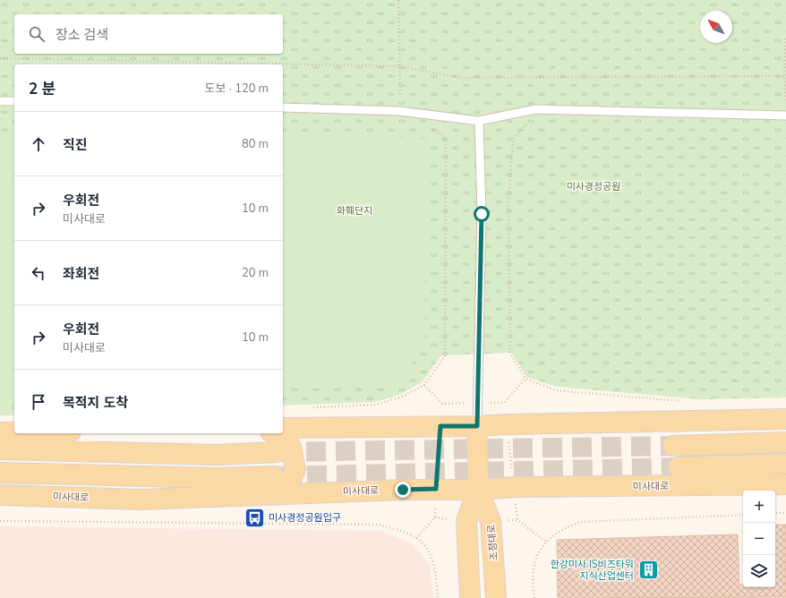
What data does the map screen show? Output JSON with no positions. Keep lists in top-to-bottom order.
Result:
{
  "streets": {
    "main road": ["미사대로", "조정대로"]
  },
  "crossings": [
    ["미사대로", "조정대로"]
  ],
  "parks": ["미사경정공원", "화훼단지"],
  "places": {
    "bus stop": ["미사경정공원입구"],
    "building": ["한강미사 IS비즈타워 지식산업센터"]
  },
  "north": "top left",
  "page": {
    "search": "장소 검색",
    "heading": ["2 분", "도보 · 120 m"],
    "list": [
      ["직진", "80 m"],
      ["우회전", "미사대로", "10 m"],
      ["좌회전", "20 m"],
      ["우회전", "미사대로", "10 m"],
      "목적지 도착"
    ],
    "map_buttons": ["+", "−"]
  }
}
